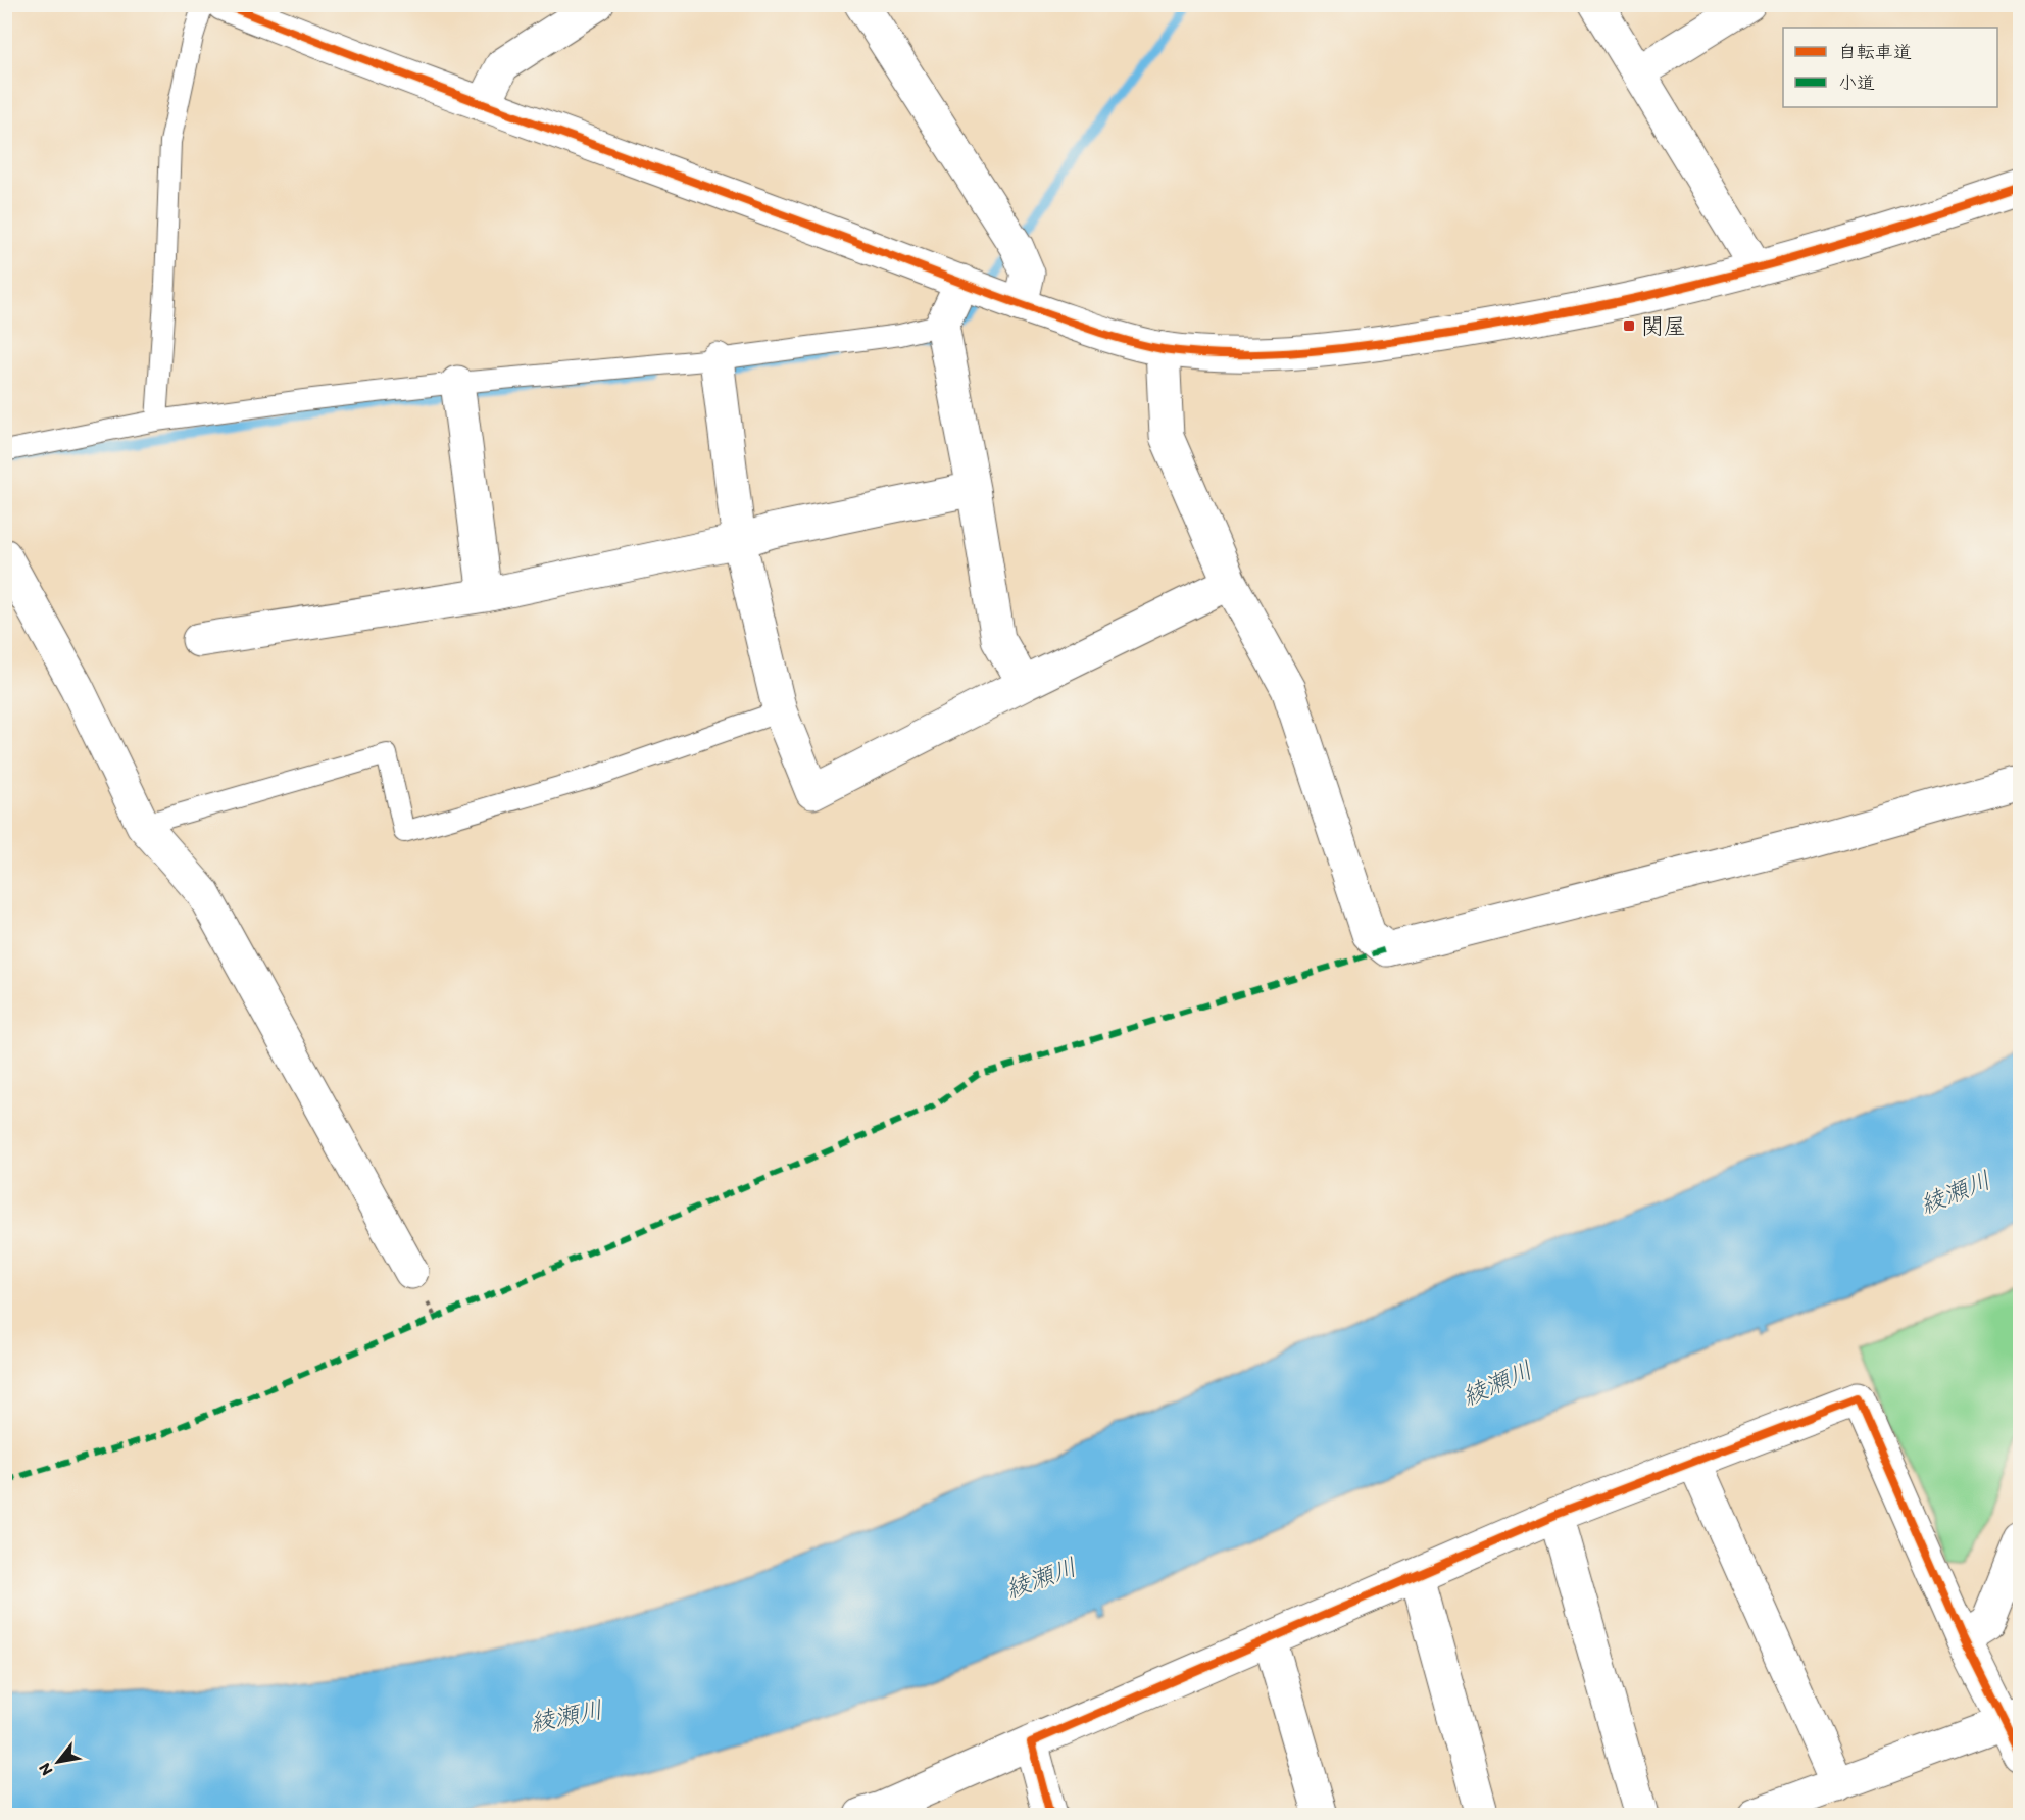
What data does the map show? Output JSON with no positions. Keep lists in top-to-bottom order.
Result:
{
  "water": ["綾瀬川"],
  "places": {
    "transit": ["関屋"]
  },
  "legend": ["自転車道", "小道"],
  "north": "bottom left"
}
